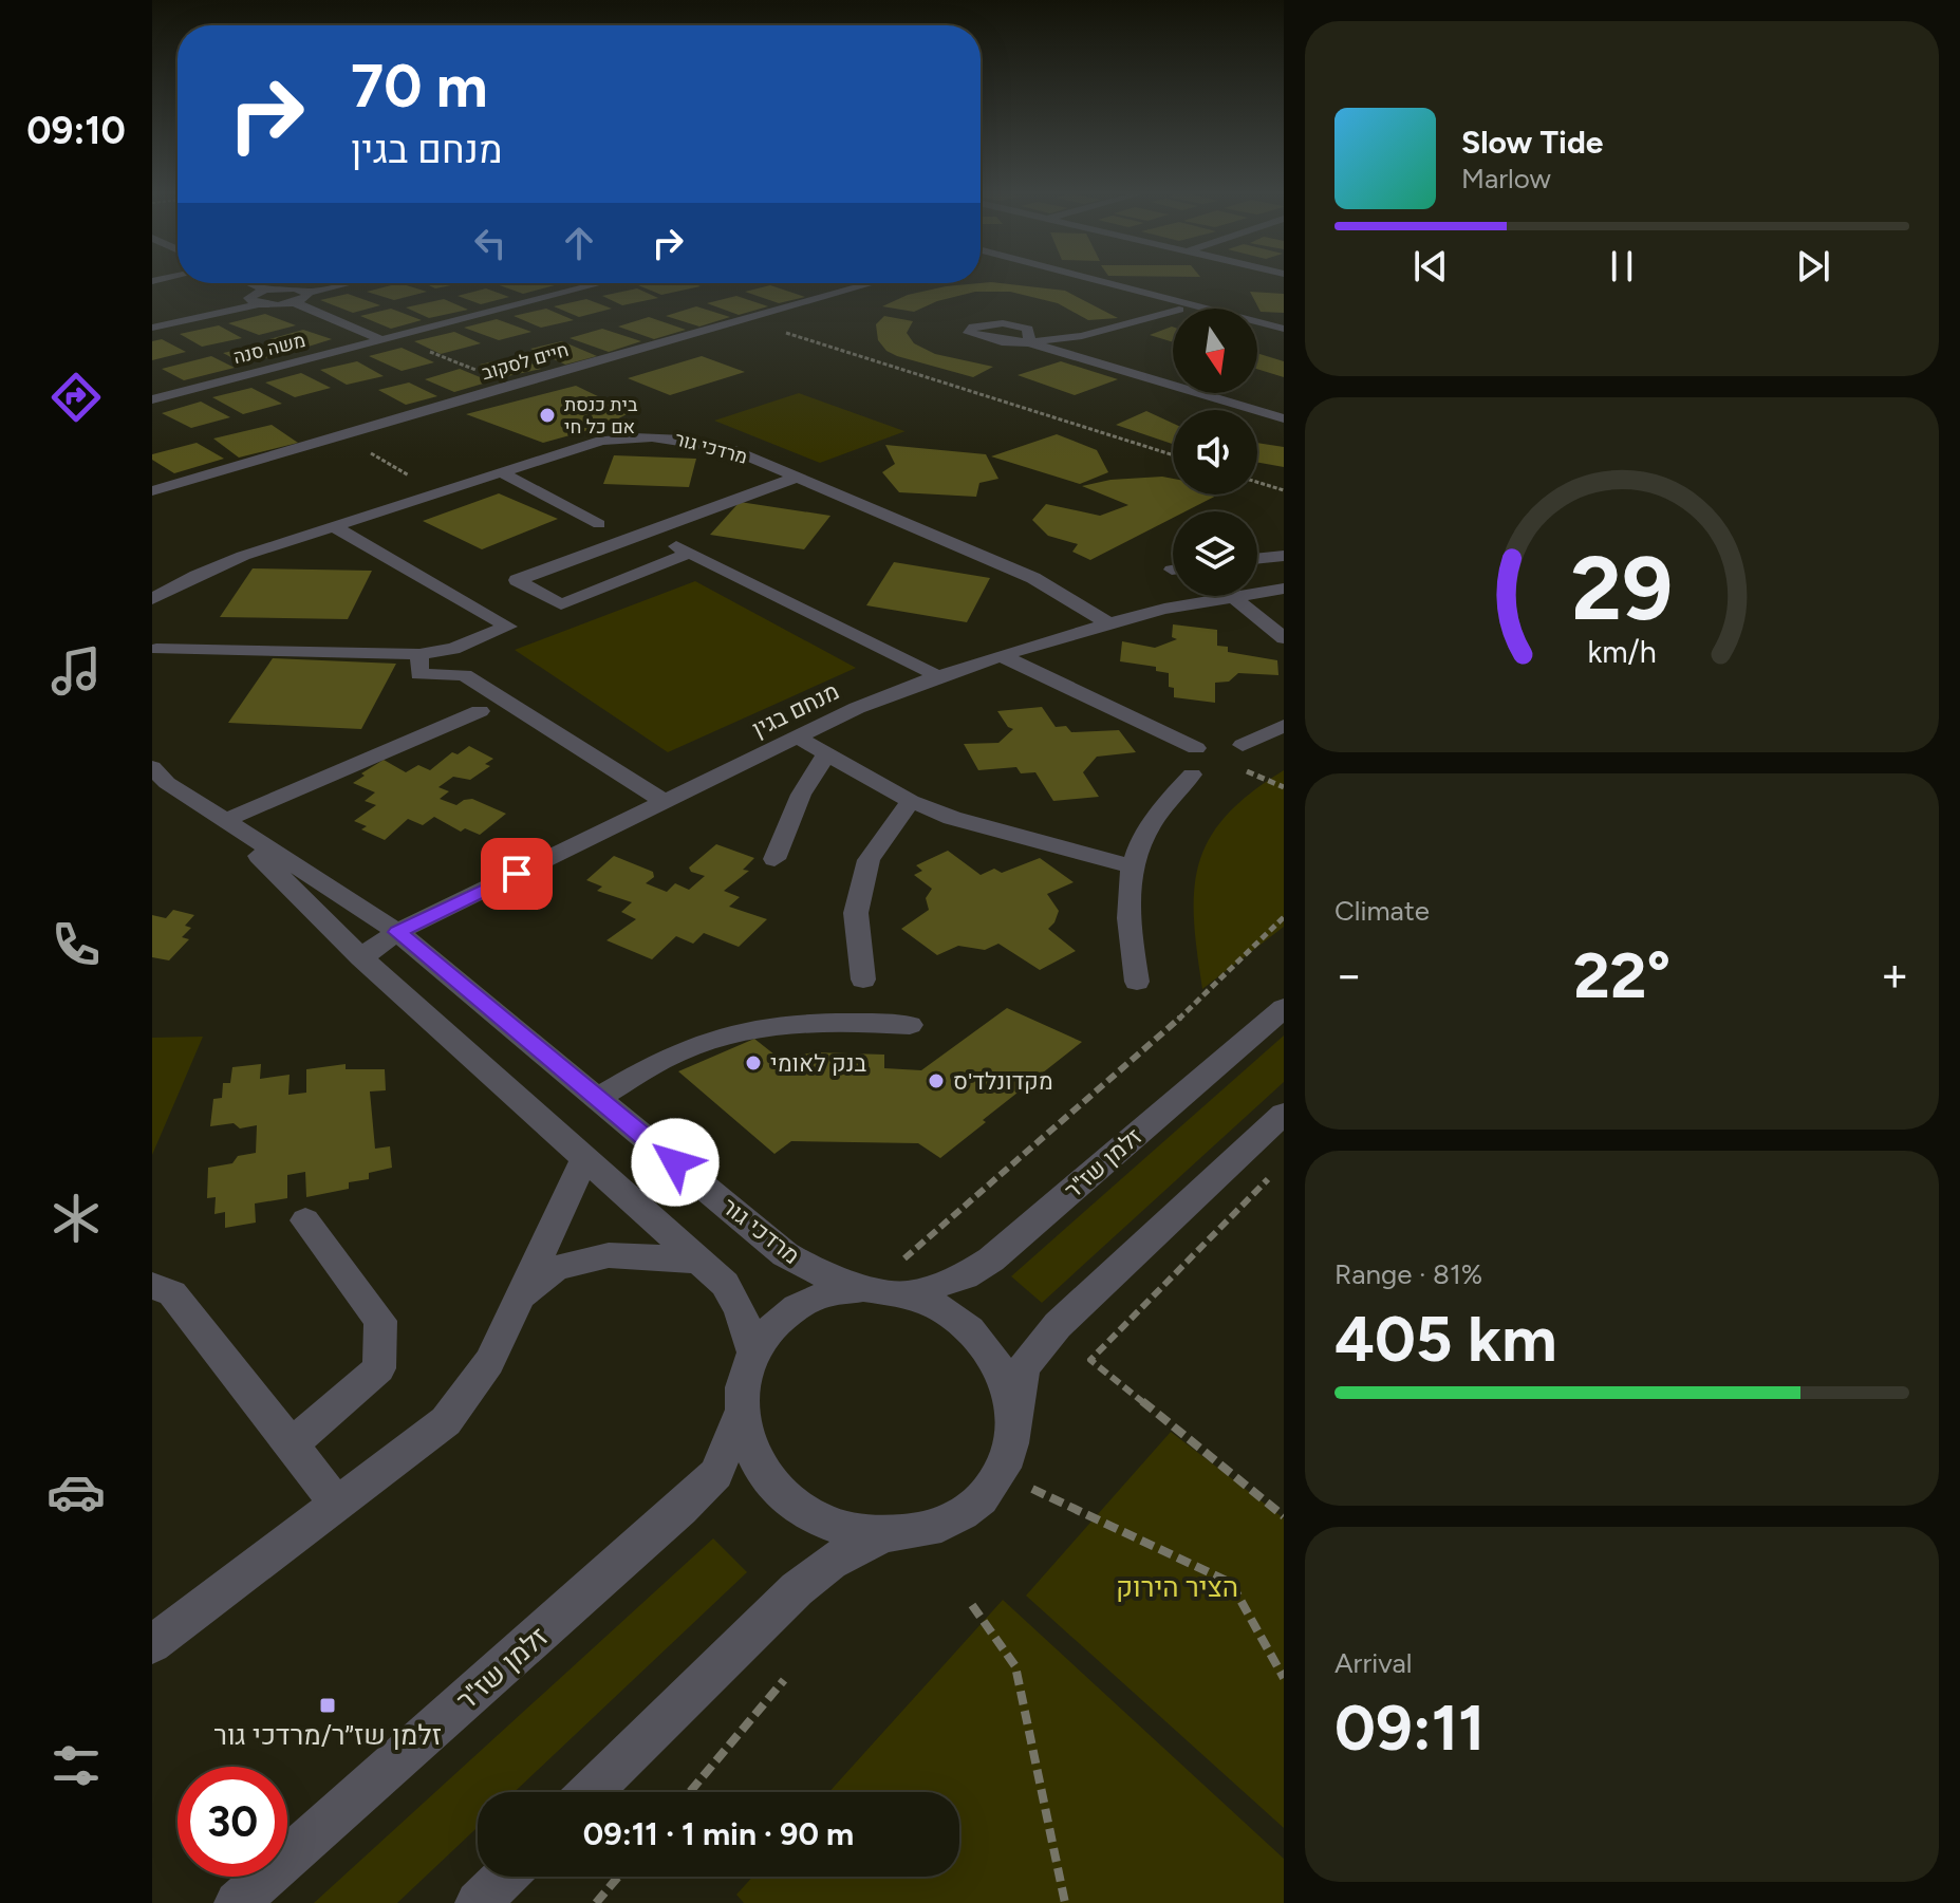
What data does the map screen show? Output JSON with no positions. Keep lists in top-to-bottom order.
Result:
{
  "streets": {
    "street": [
      "משה סנה",
      "חיים לסקוב",
      "מרדכי גור",
      "מנחם בגין",
      "זלמן שז\"ר"
    ]
  },
  "crossings": [
    ["מרדכי גור", "מנחם בגין"],
    ["מרדכי גור", "זלמן שז\"ר"]
  ],
  "parks": ["הציר הירוק"],
  "places": {
    "other": ["בית כנסת אם כל חי", "בנק לאומי", "מקדונלד'ס"],
    "transit": ["זלמן שז״ר/מרדכי גור"]
  },
  "north": "bottom",
  "page": {
    "tabs": "09:10",
    "turn": ["70 m", "מנחם בגין"],
    "song": ["Slow Tide", "Marlow"],
    "tile": [
      "Climate",
      ["Range · 81%", "405 km"],
      ["Arrival", "09:11"]
    ],
    "heat": ["−", "22°", "+"],
    "limit": "30",
    "trip": "09:11 · 1 min · 90 m",
    "gauge": ["29", "km/h"]
  }
}
